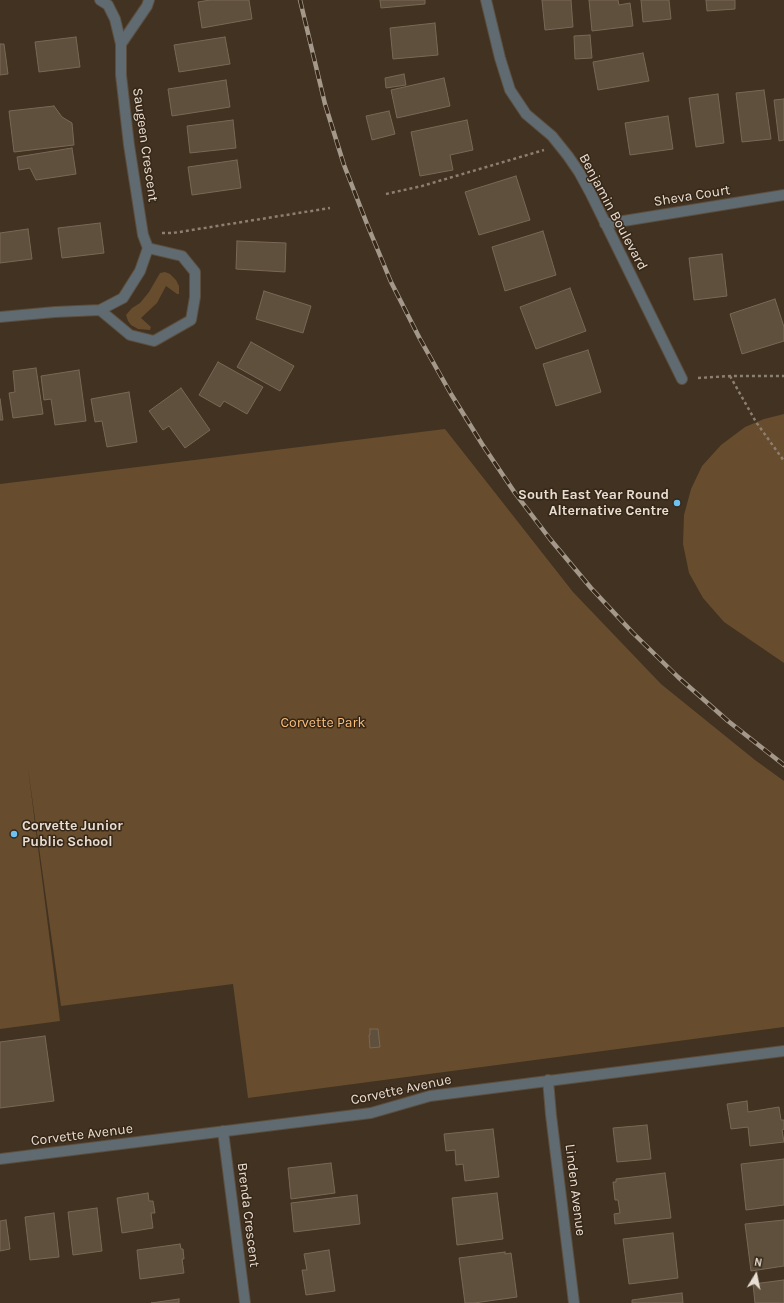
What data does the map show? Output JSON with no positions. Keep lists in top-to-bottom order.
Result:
{
  "streets": {
    "street": [
      "Saugeen Crescent",
      "Sheva Court",
      "Benjamin Boulevard",
      "Corvette Avenue",
      "Linden Avenue",
      "Brenda Crescent"
    ]
  },
  "crossings": [
    ["Sheva Court", "Benjamin Boulevard"],
    ["Corvette Avenue", "Linden Avenue"],
    ["Corvette Avenue", "Brenda Crescent"]
  ],
  "parks": ["Corvette Park"],
  "places": ["South East Year Round Alternative Centre", "Corvette Junior Public School"],
  "north": "top"
}
